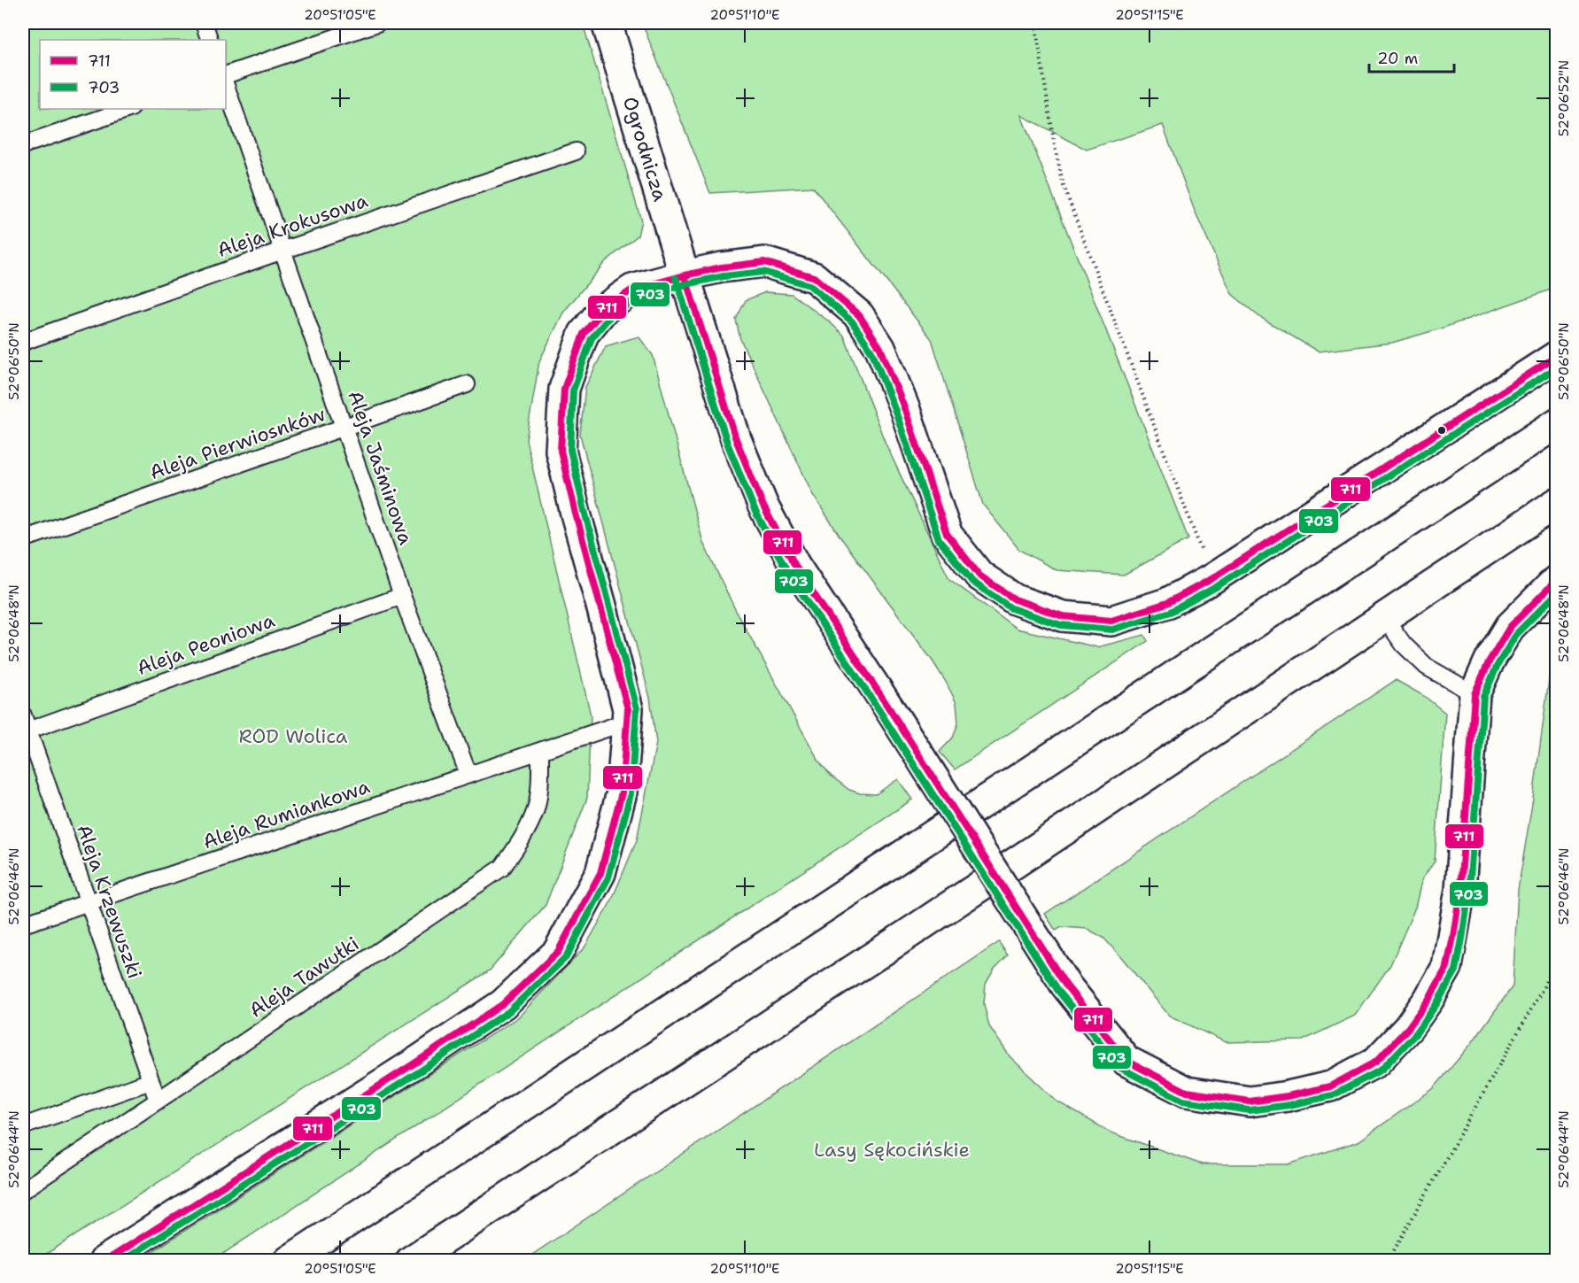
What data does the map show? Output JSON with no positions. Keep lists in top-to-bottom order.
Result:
{
  "streets": {
    "main road": ["Ogrodnicza"],
    "lane": [
      "Aleja Krokusowa",
      "Aleja Pierwiosnków",
      "Aleja Jaśminowa",
      "Aleja Peoniowa",
      "Aleja Rumiankowa",
      "Aleja Krzewuszki",
      "Aleja Tawułki"
    ]
  },
  "crossings": [
    ["Aleja Krokusowa", "Aleja Jaśminowa"],
    ["Aleja Pierwiosnków", "Aleja Jaśminowa"],
    ["Aleja Jaśminowa", "Aleja Peoniowa"],
    ["Aleja Jaśminowa", "Aleja Rumiankowa"],
    ["Aleja Peoniowa", "Aleja Krzewuszki"],
    ["Aleja Rumiankowa", "Aleja Krzewuszki"],
    ["Aleja Rumiankowa", "Aleja Tawułki"],
    ["Aleja Krzewuszki", "Aleja Tawułki"]
  ],
  "parks": ["ROD Wolica", "Lasy Sękocińskie"],
  "lines": ["transit line 711", "transit line 703"],
  "legend": ["711", "703"],
  "scale_bar": "20 m",
  "coordinates": [
    "20°51'05\"E",
    "20°51'10\"E",
    "20°51'15\"E",
    "52°06'52\"N",
    "52°06'50\"N",
    "52°06'48\"N",
    "52°06'46\"N",
    "52°06'44\"N"
  ]
}
